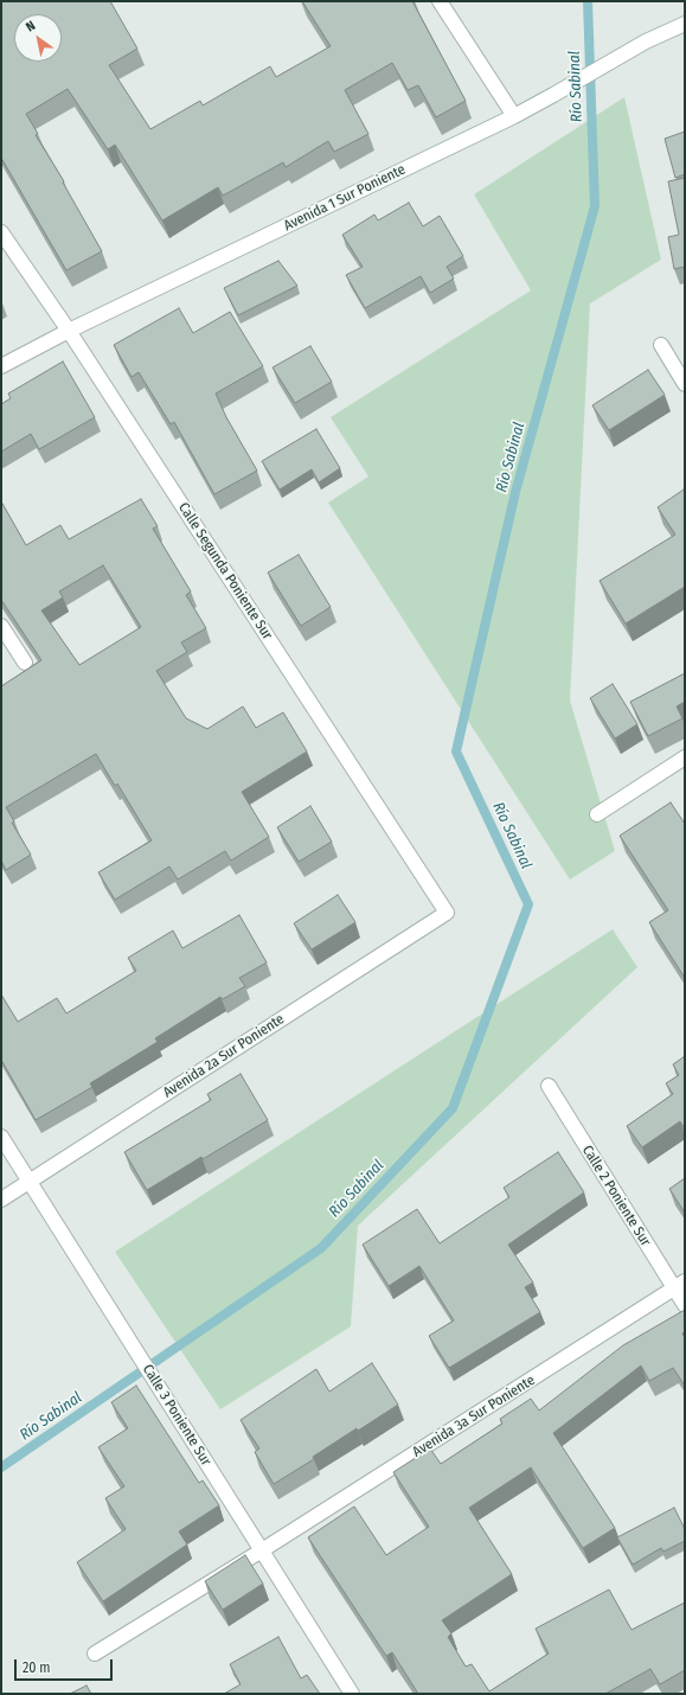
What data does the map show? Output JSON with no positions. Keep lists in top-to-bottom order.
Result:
{
  "streets": {
    "street": [
      "Avenida 1 Sur Poniente",
      "Calle Segunda Poniente Sur",
      "Avenida 2a Sur Poniente",
      "Calle 2 Poniente Sur",
      "Calle 3 Poniente Sur",
      "Avenida 3a Sur Poniente"
    ]
  },
  "crossings": [
    ["Avenida 1 Sur Poniente", "Calle Segunda Poniente Sur"],
    ["Calle Segunda Poniente Sur", "Avenida 2a Sur Poniente"],
    ["Avenida 2a Sur Poniente", "Calle 3 Poniente Sur"],
    ["Calle 2 Poniente Sur", "Avenida 3a Sur Poniente"],
    ["Calle 3 Poniente Sur", "Avenida 3a Sur Poniente"]
  ],
  "water": ["Río Sabinal"],
  "scale_bar": "20 m",
  "north": "top left"
}
